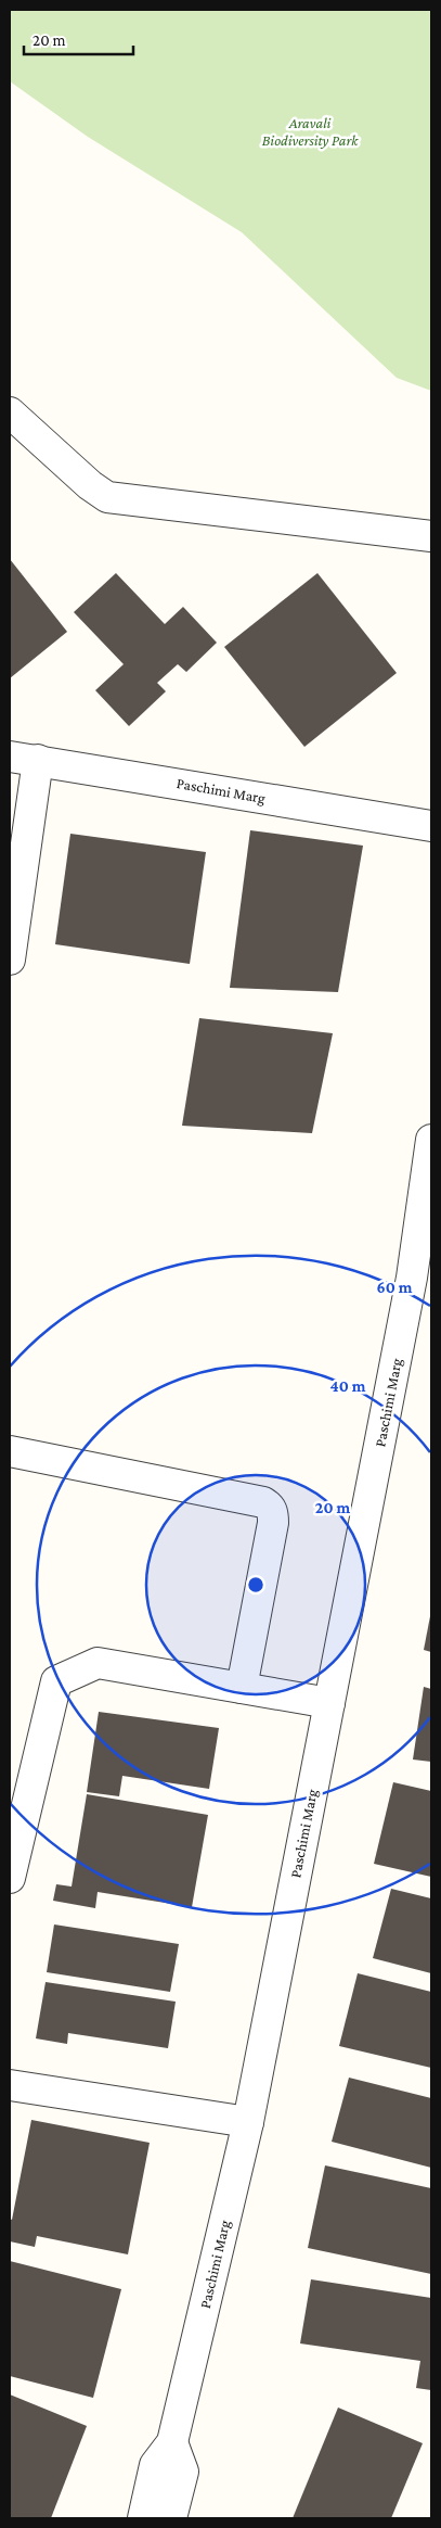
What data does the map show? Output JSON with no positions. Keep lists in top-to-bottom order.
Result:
{
  "streets": {
    "street": ["Paschimi Marg"]
  },
  "parks": ["Aravali Biodiversity Park"],
  "scale_bar": "20 m",
  "rings": ["60 m", "40 m", "20 m"]
}
